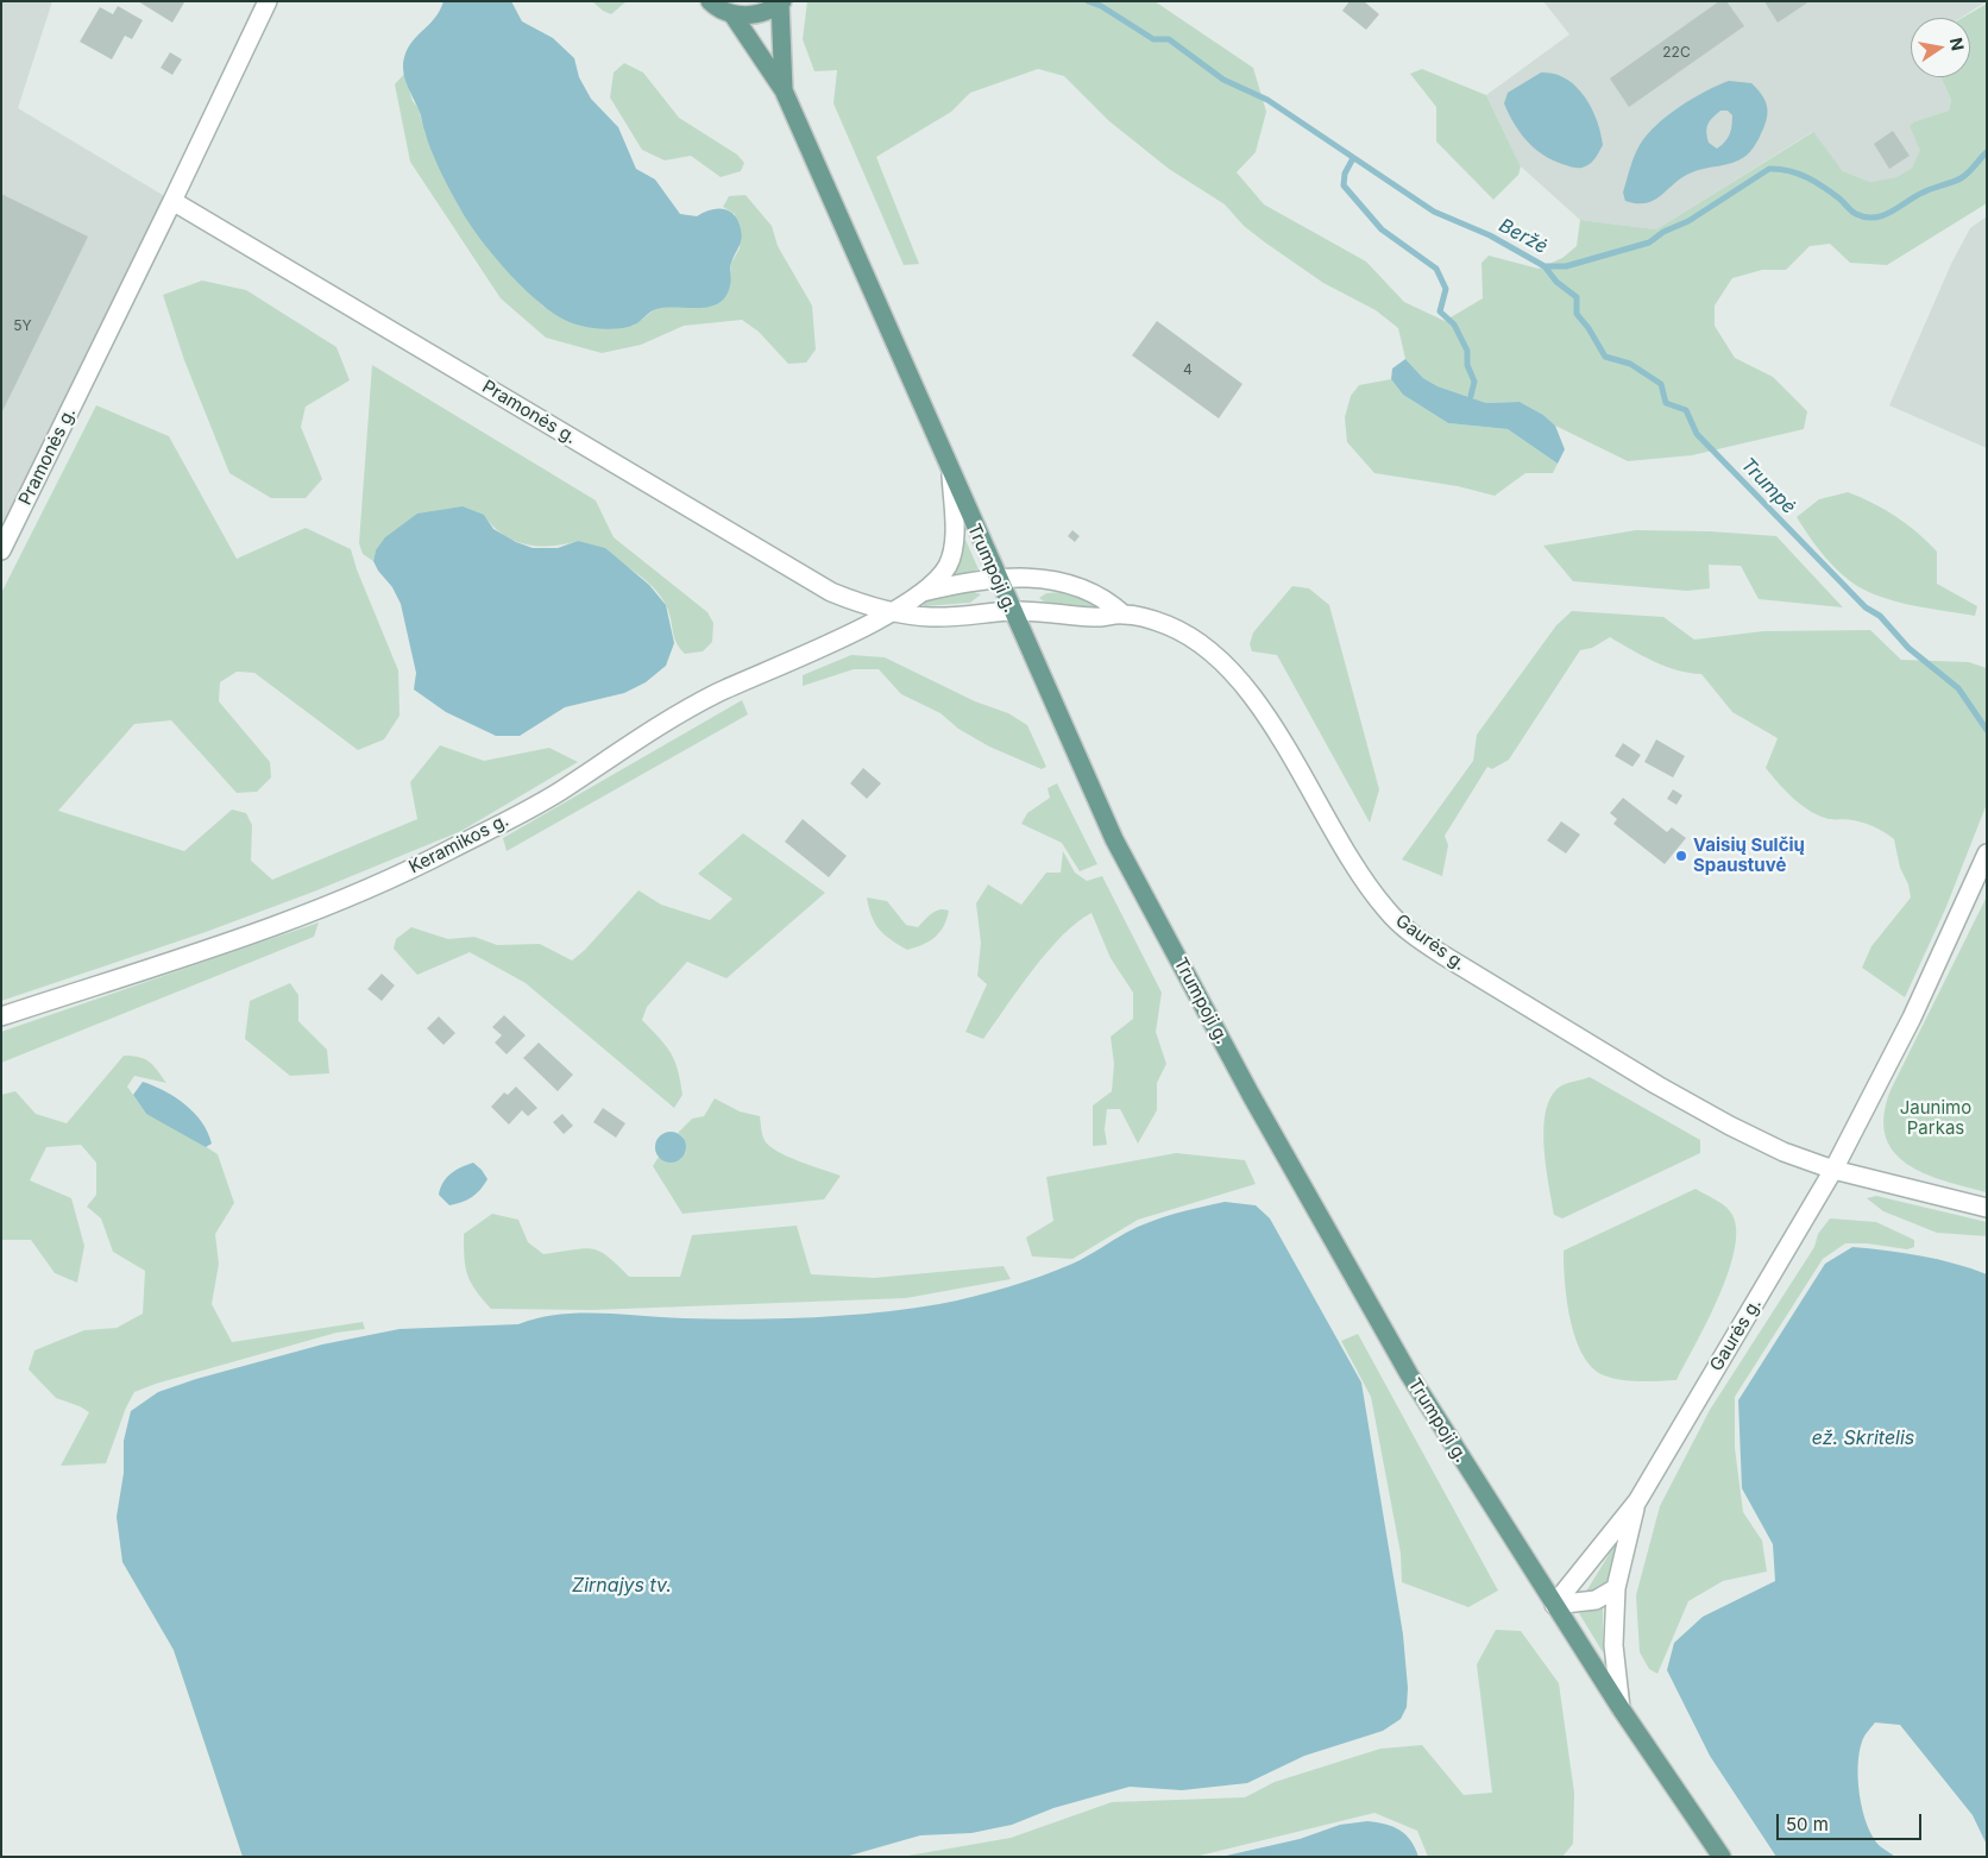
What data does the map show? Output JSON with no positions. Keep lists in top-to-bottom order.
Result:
{
  "streets": {
    "main road": ["Trumpoji g."],
    "street": ["Pramonės g.", "Keramikos g.", "Gaurės g."]
  },
  "crossings": [
    ["Pramonės g.", "Trumpoji g."],
    ["Pramonės g.", "Keramikos g."],
    ["Pramonės g.", "Gaurės g."],
    ["Trumpoji g.", "Gaurės g."]
  ],
  "water": [
    "Beržė",
    "Trumpė",
    "ež. Skritelis",
    "Zirnajys tv."
  ],
  "parks": ["Jaunimo Parkas"],
  "places": ["Vaisių Sulčių Spaustuvė"],
  "house_numbers": ["22C", "5Y", "4"],
  "scale_bar": "50 m",
  "north": "right"
}
